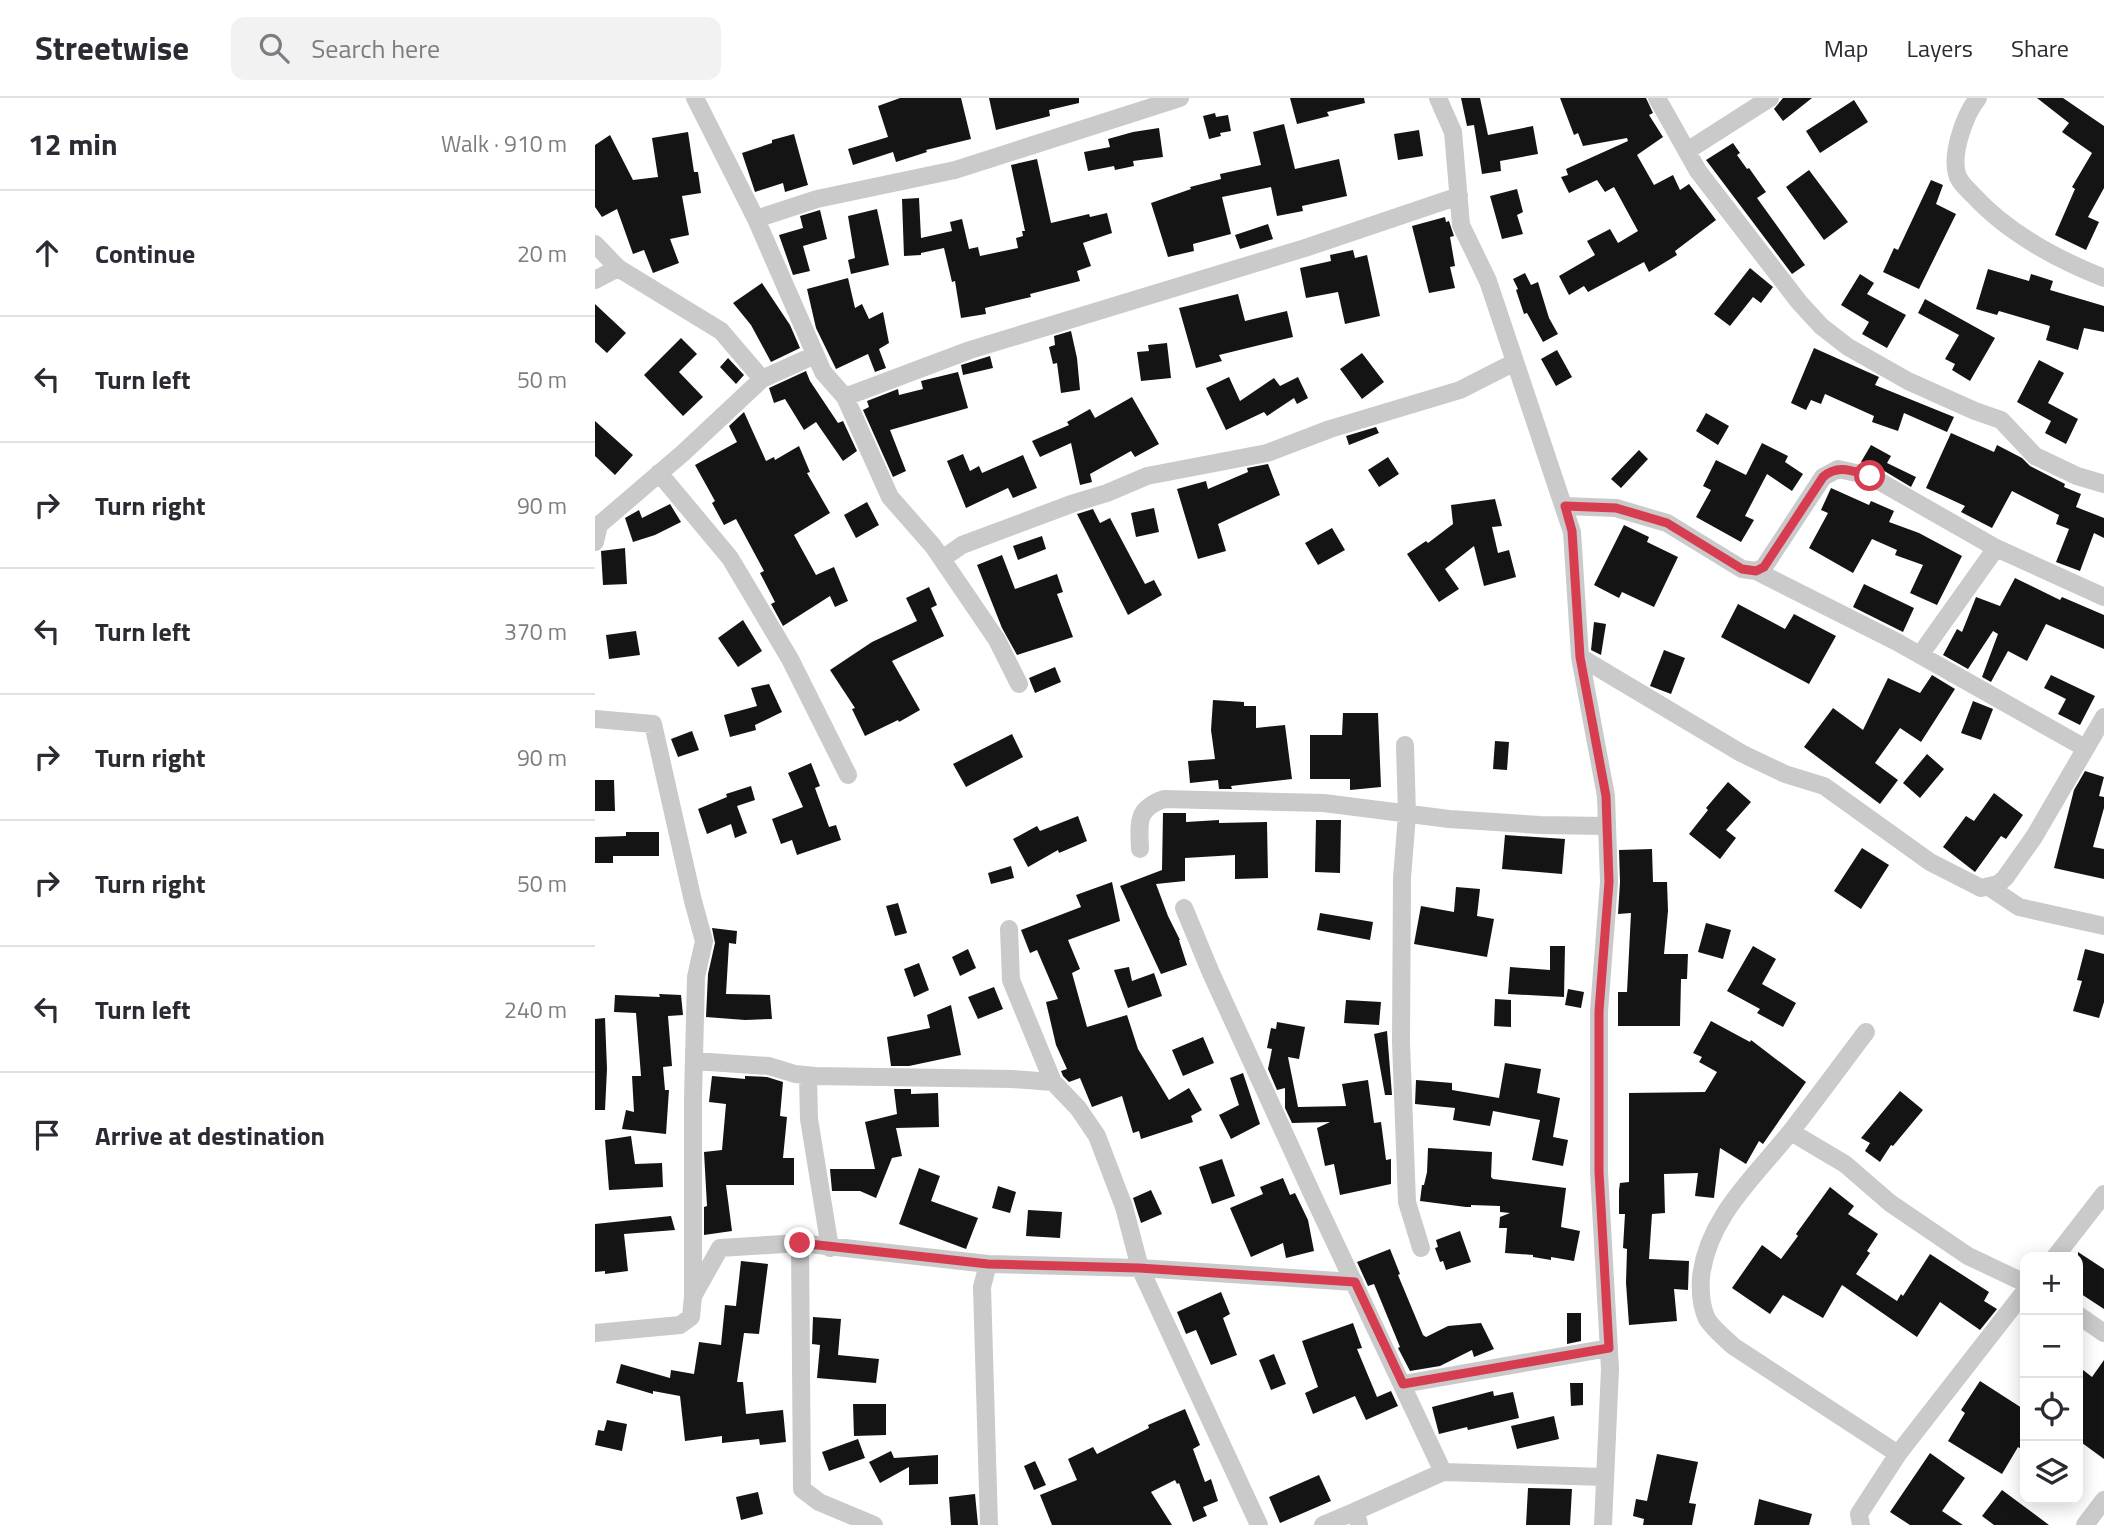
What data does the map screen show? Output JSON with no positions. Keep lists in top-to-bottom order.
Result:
{
  "page": {
    "header": "Streetwise",
    "search": "Search here",
    "nav": ["Map", "Layers", "Share"],
    "heading": ["12 min", "Walk · 910 m"],
    "list": [
      ["Continue", "20 m"],
      ["Turn left", "50 m"],
      ["Turn right", "90 m"],
      ["Turn left", "370 m"],
      ["Turn right", "90 m"],
      ["Turn right", "50 m"],
      ["Turn left", "240 m"],
      "Arrive at destination"
    ],
    "map_buttons": ["+", "−"]
  }
}
